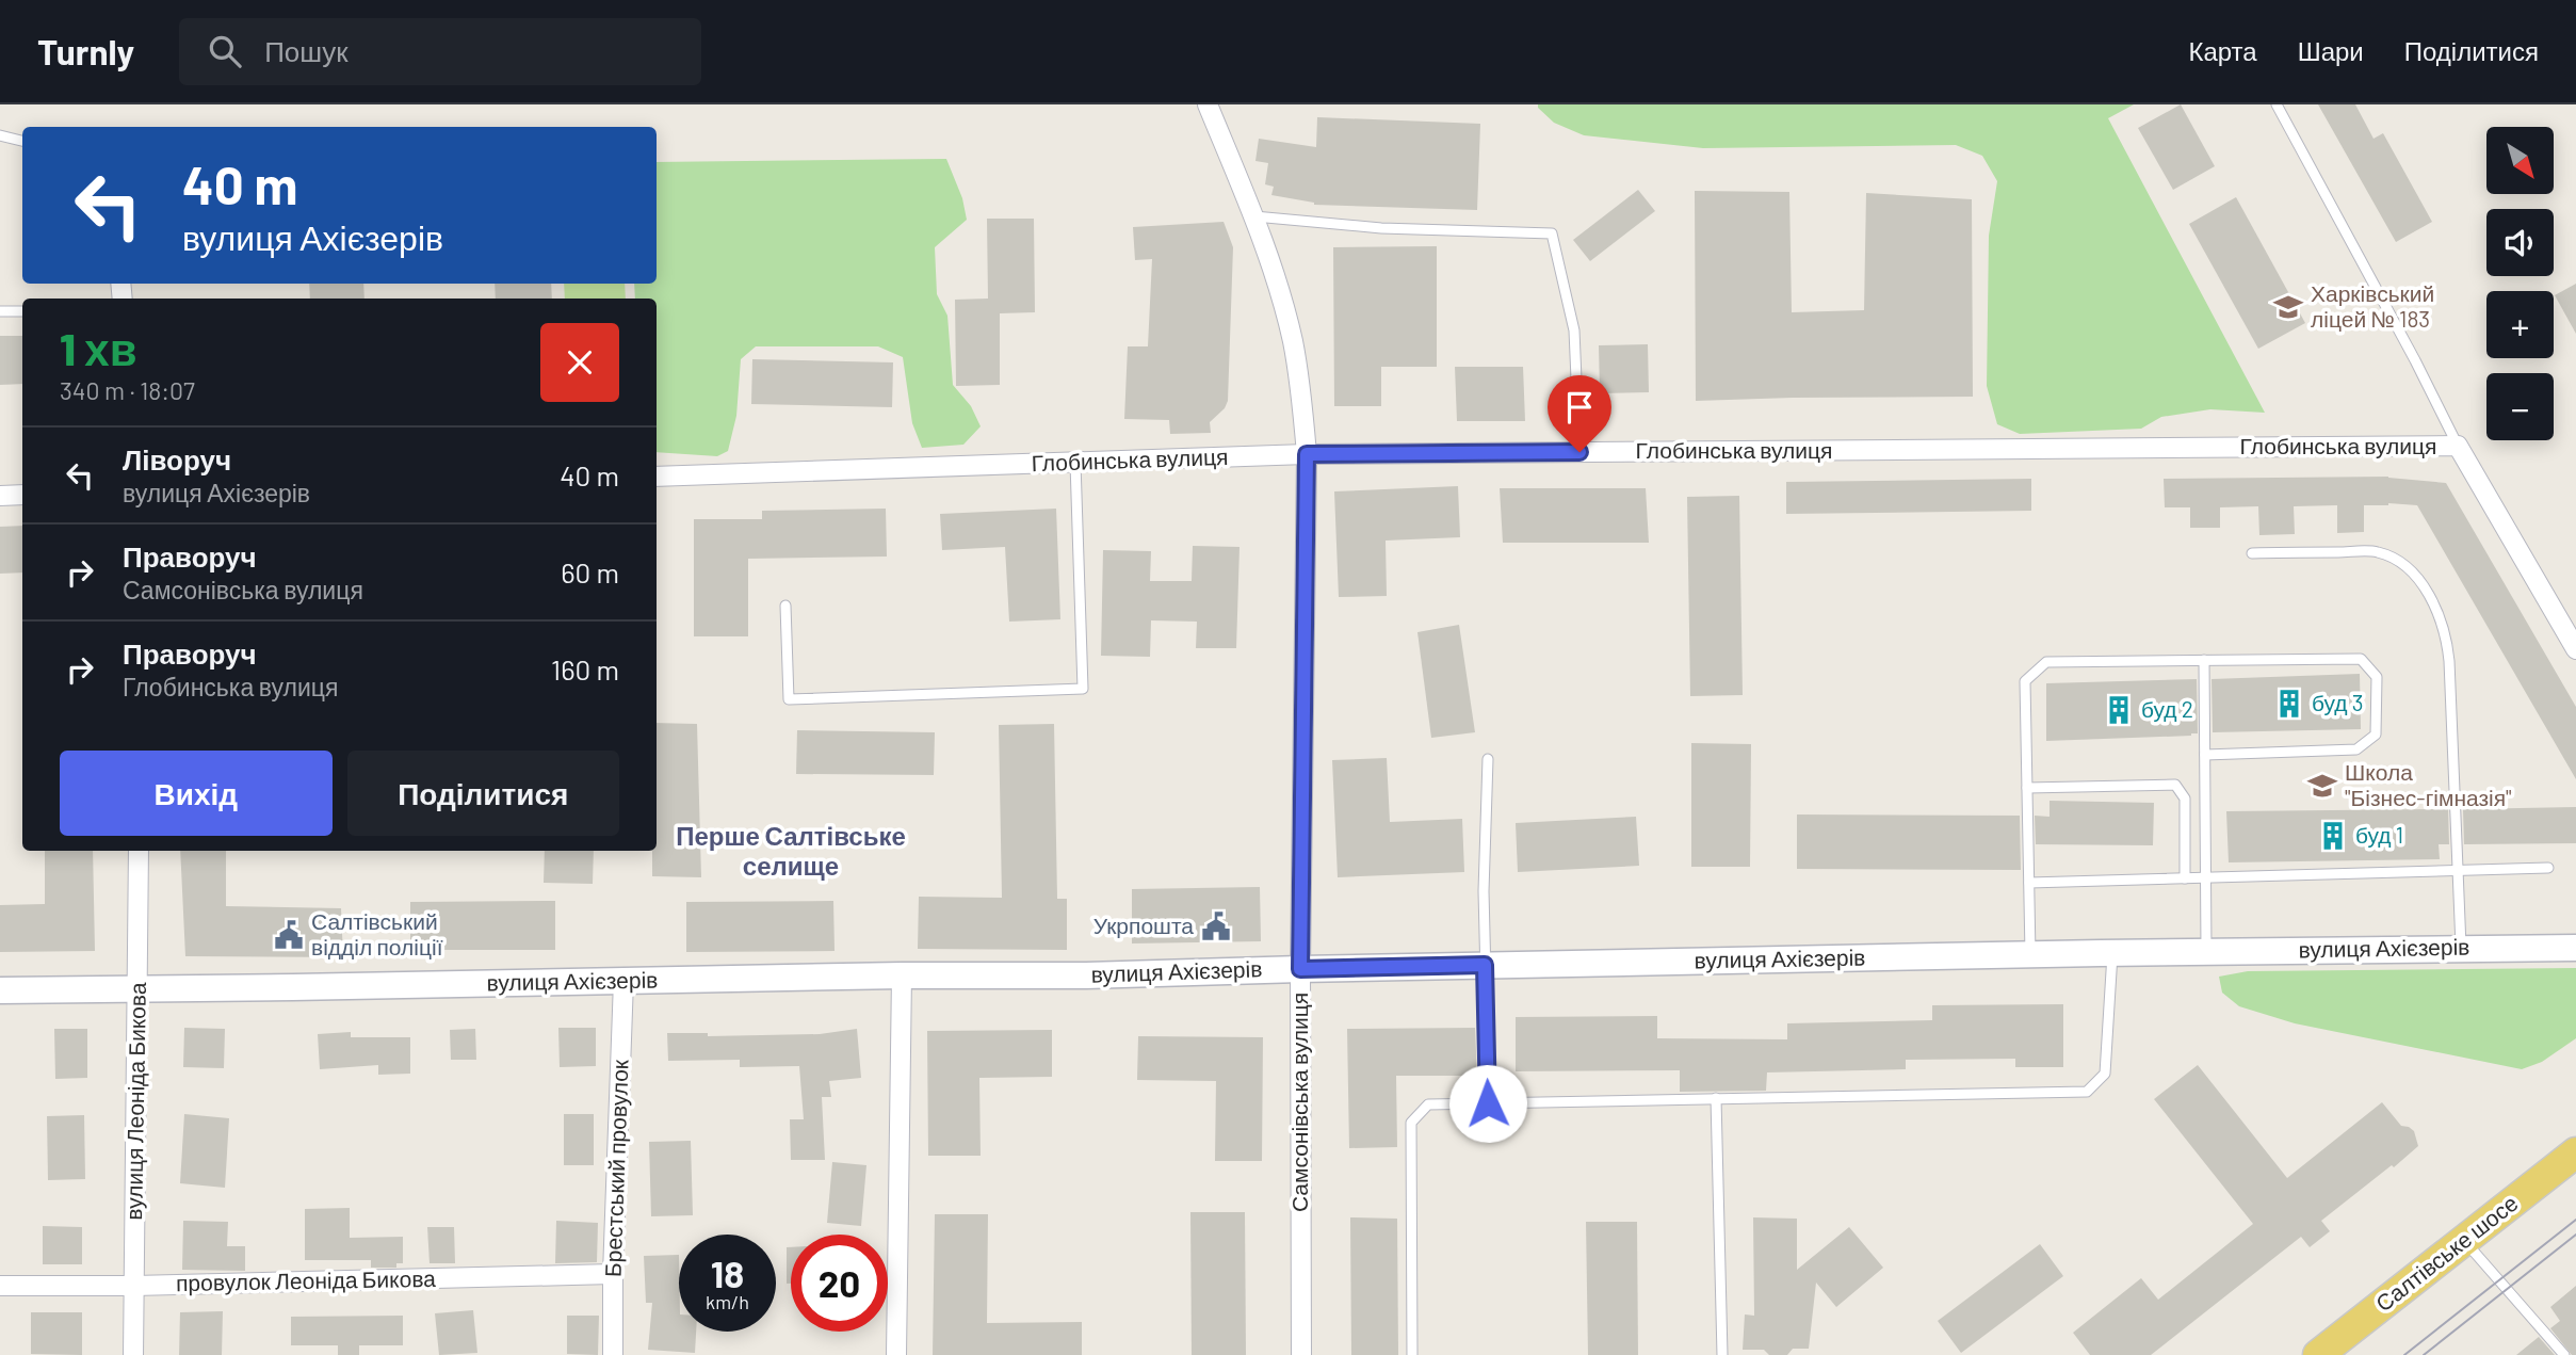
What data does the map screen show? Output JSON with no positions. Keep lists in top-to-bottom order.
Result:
{
  "streets": {
    "main road": ["вулиця Ахієзерів", "Салтівське шосе"],
    "street": [
      "Глобинська вулиця",
      "вулиця Леоніда Бикова",
      "Самсонівська вулиця",
      "Брестський провулок",
      "провулок Леоніда Бикова"
    ]
  },
  "crossings": [
    ["Глобинська вулиця", "Самсонівська вулиця"],
    ["вулиця Ахієзерів", "вулиця Леоніда Бикова"],
    ["вулиця Ахієзерів", "Самсонівська вулиця"],
    ["вулиця Ахієзерів", "Брестський провулок"],
    ["вулиця Леоніда Бикова", "провулок Леоніда Бикова"],
    ["Брестський провулок", "провулок Леоніда Бикова"]
  ],
  "districts": ["Перше Салтівське селище"],
  "places": {
    "school or university": ["Харківський ліцей № 183", "Школа \"Бізнес-гімназія\""],
    "building": ["буд 3", "буд 2", "буд 1"],
    "public building": ["Укрпошта", "Салтівський відділ поліції"]
  },
  "north": "bottom right",
  "page": {
    "header": "Turnly",
    "search": "Пошук",
    "nav": ["Карта", "Шари", "Поділитися"],
    "map_buttons": ["+", "−"],
    "turn": ["40 m", "вулиця Ахієзерів"],
    "heading": ["1 хв", "340 m · 18:07"],
    "list": [
      {
        "name": "Ліворуч",
        "note": "вулиця Ахієзерів",
        "value": "40 m"
      },
      {
        "name": "Праворуч",
        "note": "Самсонівська вулиця",
        "value": "60 m"
      },
      {
        "name": "Праворуч",
        "note": "Глобинська вулиця",
        "value": "160 m"
      }
    ],
    "buttons": ["Вихід", "Поділитися"],
    "speed": "18 km/h",
    "limit": "20"
  }
}
